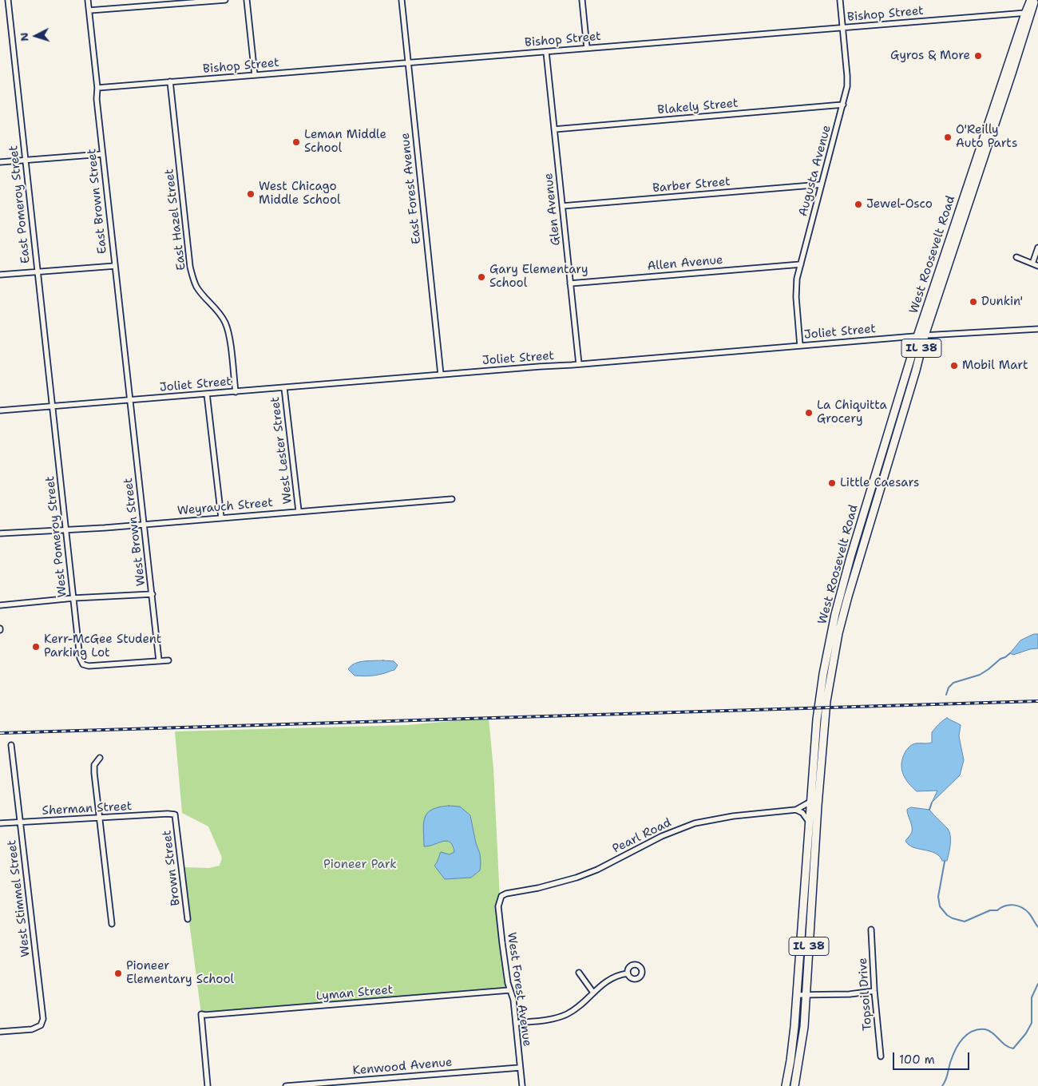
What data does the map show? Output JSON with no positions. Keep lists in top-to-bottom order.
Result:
{
  "streets": {
    "main road": ["West Roosevelt Road", "IL 38"],
    "street": [
      "Bishop Street",
      "Blakely Street",
      "Augusta Avenue",
      "Barber Street",
      "East Forest Avenue",
      "East Brown Street",
      "East Pomeroy Street",
      "Glen Avenue",
      "East Hazel Street",
      "Allen Avenue",
      "Joliet Street",
      "West Lester Street",
      "Weyrauch Street",
      "West Brown Street",
      "West Pomeroy Street",
      "Sherman Street",
      "Pearl Road",
      "Brown Street",
      "West Stimmel Street",
      "West Forest Avenue",
      "Lyman Street",
      "Topsoil Drive",
      "Kenwood Avenue"
    ]
  },
  "crossings": [
    ["Bishop Street", "Augusta Avenue"],
    ["Bishop Street", "East Forest Avenue"],
    ["Bishop Street", "East Brown Street"],
    ["Bishop Street", "Glen Avenue"],
    ["Bishop Street", "East Hazel Street"],
    ["Bishop Street", "West Roosevelt Road"],
    ["Blakely Street", "Augusta Avenue"],
    ["Blakely Street", "Glen Avenue"],
    ["Augusta Avenue", "Barber Street"],
    ["Augusta Avenue", "Allen Avenue"],
    ["Augusta Avenue", "Joliet Street"],
    ["Barber Street", "Glen Avenue"],
    ["East Forest Avenue", "Joliet Street"],
    ["East Brown Street", "Joliet Street"],
    ["East Brown Street", "West Brown Street"],
    ["East Pomeroy Street", "Joliet Street"],
    ["East Pomeroy Street", "West Pomeroy Street"],
    ["Glen Avenue", "Allen Avenue"],
    ["Glen Avenue", "Joliet Street"],
    ["East Hazel Street", "Joliet Street"],
    ["West Roosevelt Road", "Joliet Street"],
    ["West Roosevelt Road", "Pearl Road"],
    ["Joliet Street", "West Lester Street"],
    ["Joliet Street", "West Brown Street"],
    ["Joliet Street", "West Pomeroy Street"],
    ["West Lester Street", "Weyrauch Street"],
    ["Weyrauch Street", "West Brown Street"],
    ["Weyrauch Street", "West Pomeroy Street"],
    ["West Brown Street", "West Pomeroy Street"],
    ["Sherman Street", "Brown Street"],
    ["Sherman Street", "West Stimmel Street"],
    ["Pearl Road", "West Forest Avenue"],
    ["West Forest Avenue", "Lyman Street"],
    ["West Forest Avenue", "Kenwood Avenue"]
  ],
  "parks": ["Pioneer Park"],
  "places": [
    "Gyros & More",
    "O'Reilly Auto Parts",
    "Leman Middle School",
    "West Chicago Middle School",
    "Jewel-Osco",
    "Gary Elementary School",
    "Dunkin'",
    "Mobil Mart",
    "La Chiquitta Grocery",
    "Little Caesars",
    "Kerr-McGee Student Parking Lot",
    "Pioneer Elementary School"
  ],
  "scale_bar": "100 m",
  "north": "left"
}
